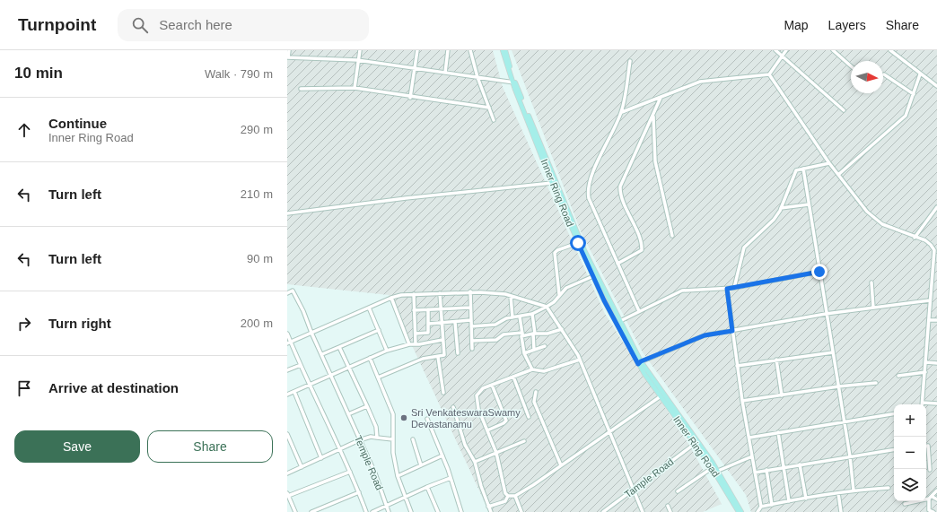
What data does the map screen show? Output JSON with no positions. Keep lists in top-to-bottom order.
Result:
{
  "streets": {
    "main road": ["Inner Ring Road"],
    "street": ["Temple Road", "Tample Road"]
  },
  "crossings": [
    ["Inner Ring Road", "Tample Road"]
  ],
  "places": ["Sri VenkateswaraSwamy Devastanamu"],
  "north": "right",
  "page": {
    "header": "Turnpoint",
    "search": "Search here",
    "nav": ["Map", "Layers", "Share"],
    "heading": ["10 min", "Walk · 790 m"],
    "list": [
      ["Continue", "Inner Ring Road", "290 m"],
      ["Turn left", "210 m"],
      ["Turn left", "90 m"],
      ["Turn right", "200 m"],
      "Arrive at destination"
    ],
    "map_buttons": ["+", "−"],
    "buttons": ["Save", "Share"]
  }
}
